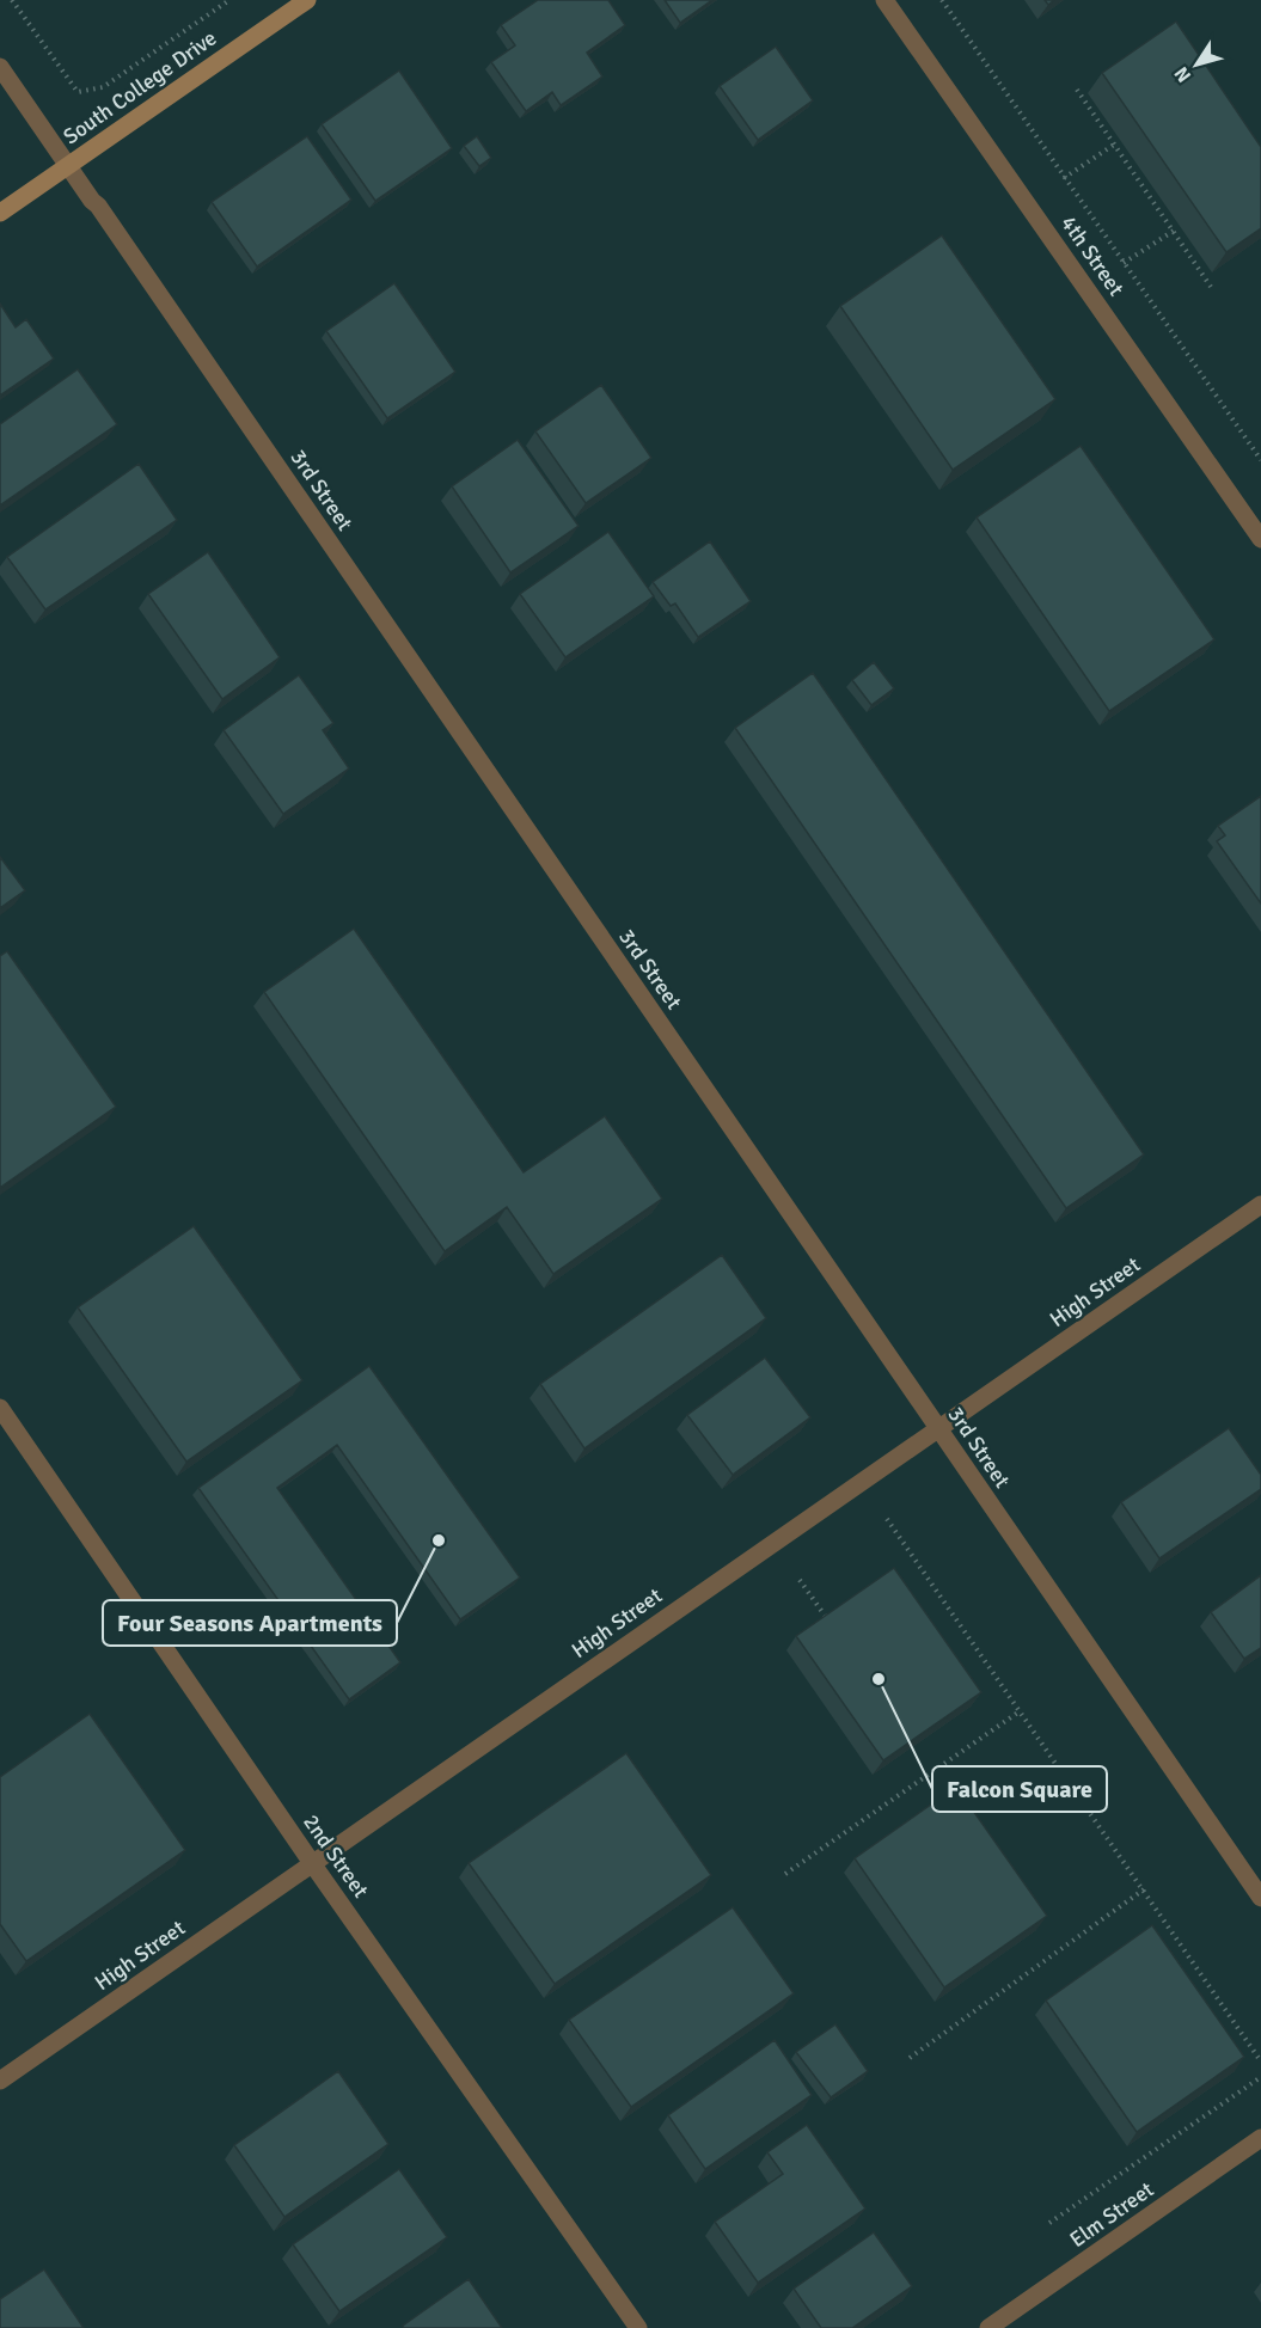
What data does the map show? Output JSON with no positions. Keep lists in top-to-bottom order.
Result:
{
  "streets": {
    "street": [
      "South College Drive",
      "4th Street",
      "3rd Street",
      "High Street",
      "2nd Street",
      "Elm Street"
    ]
  },
  "crossings": [
    ["South College Drive", "3rd Street"],
    ["3rd Street", "High Street"],
    ["High Street", "2nd Street"]
  ],
  "places": ["Four Seasons Apartments", "Falcon Square"],
  "north": "bottom left"
}
